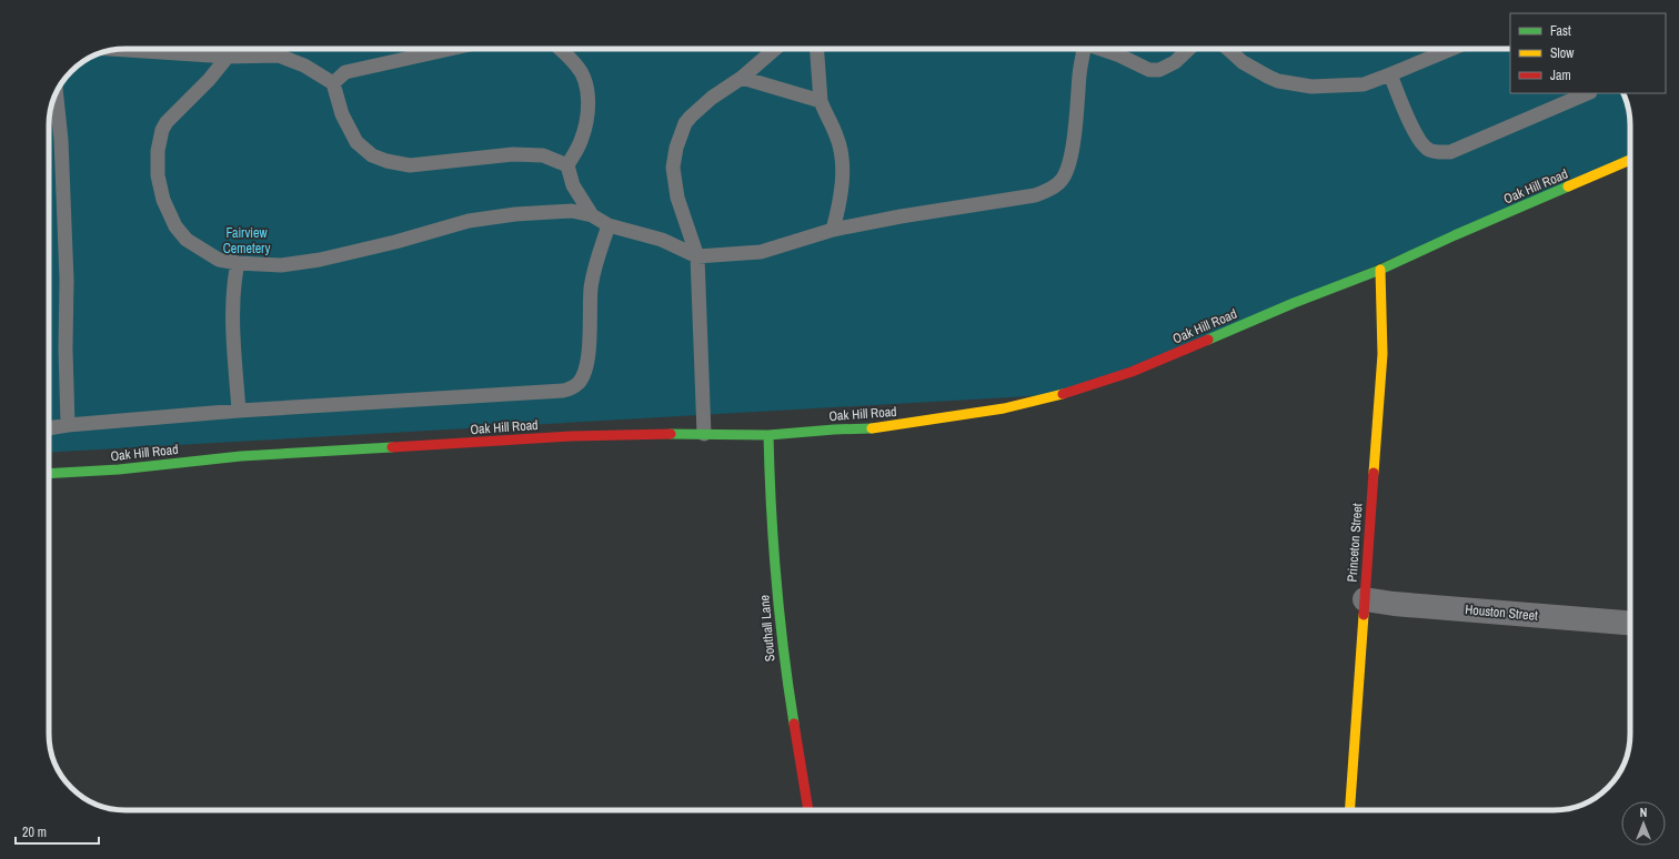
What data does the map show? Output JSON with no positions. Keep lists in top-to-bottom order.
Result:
{
  "streets": {
    "street": [
      "Oak Hill Road",
      "Princeton Street",
      "Houston Street",
      "Southall Lane"
    ]
  },
  "crossings": [
    ["Oak Hill Road", "Princeton Street"],
    ["Oak Hill Road", "Southall Lane"],
    ["Princeton Street", "Houston Street"]
  ],
  "parks": ["Fairview Cemetery"],
  "legend": ["Fast", "Slow", "Jam"],
  "scale_bar": "20 m",
  "north": "top"
}
